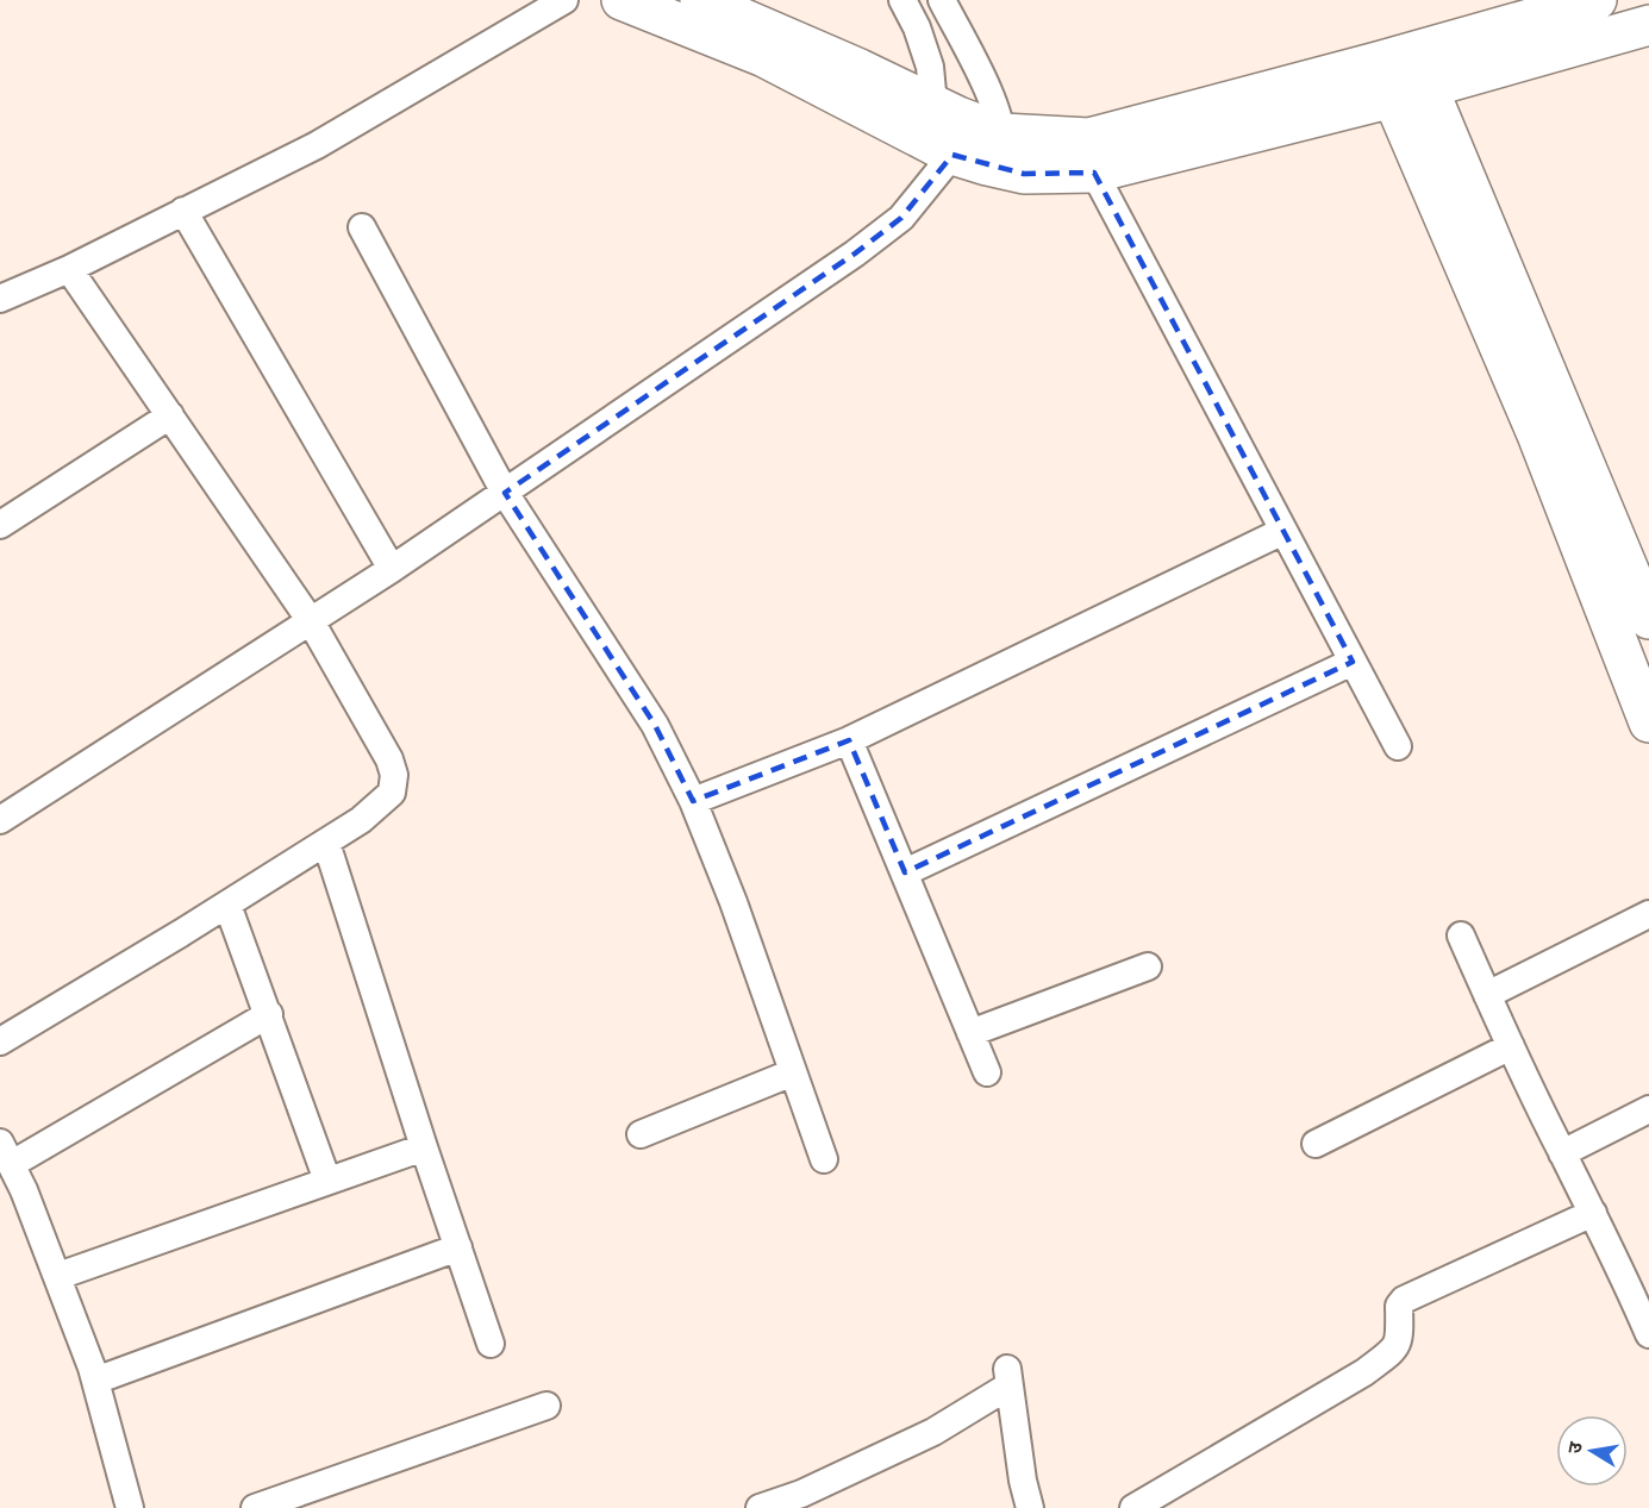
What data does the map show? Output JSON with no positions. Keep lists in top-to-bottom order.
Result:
{
  "north": "left"
}
